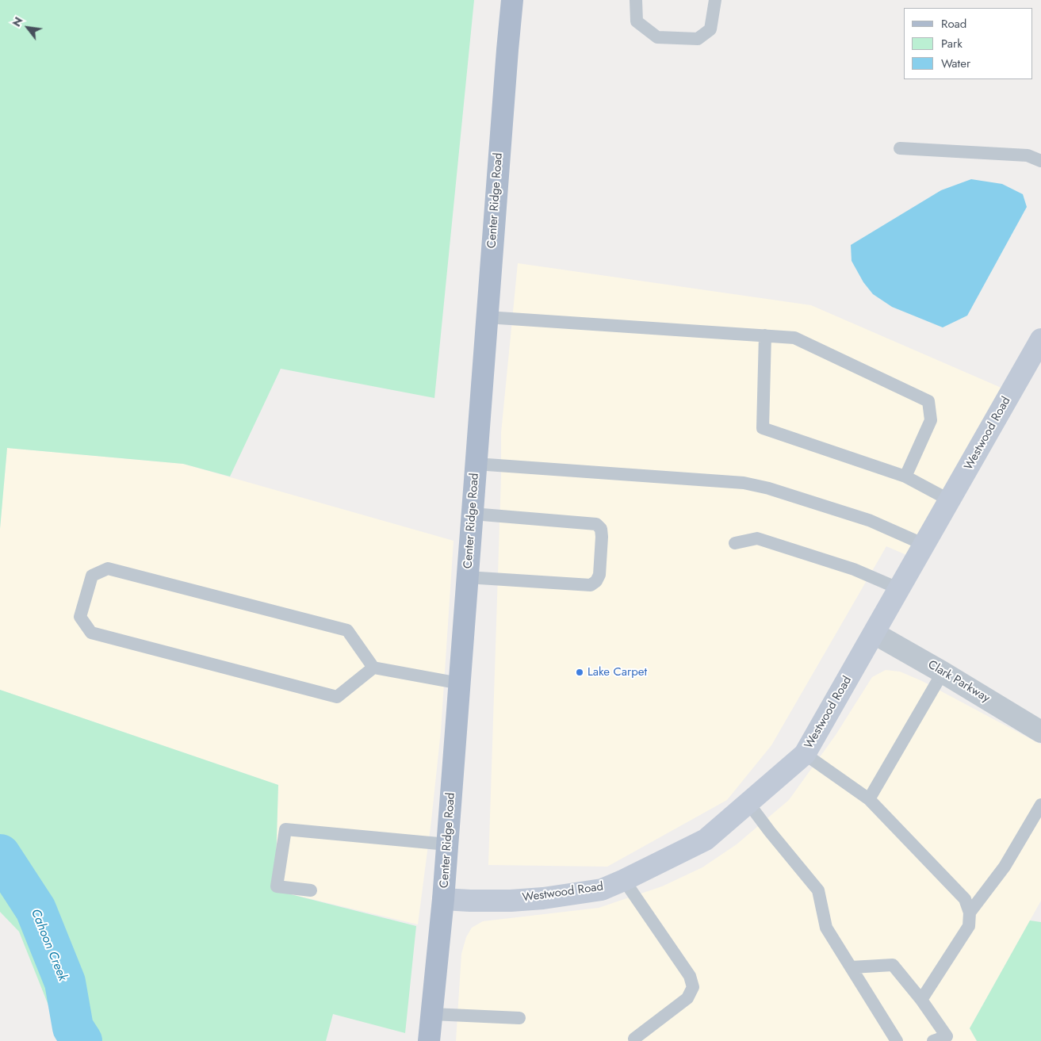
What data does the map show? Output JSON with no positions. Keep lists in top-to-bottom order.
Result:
{
  "streets": {
    "main road": ["Center Ridge Road"],
    "street": ["Westwood Road", "Clark Parkway"]
  },
  "crossings": [
    ["Center Ridge Road", "Westwood Road"],
    ["Westwood Road", "Clark Parkway"]
  ],
  "water": ["Cahoon Creek"],
  "places": ["Lake Carpet"],
  "legend": ["Road", "Park", "Water"],
  "north": "top left"
}
